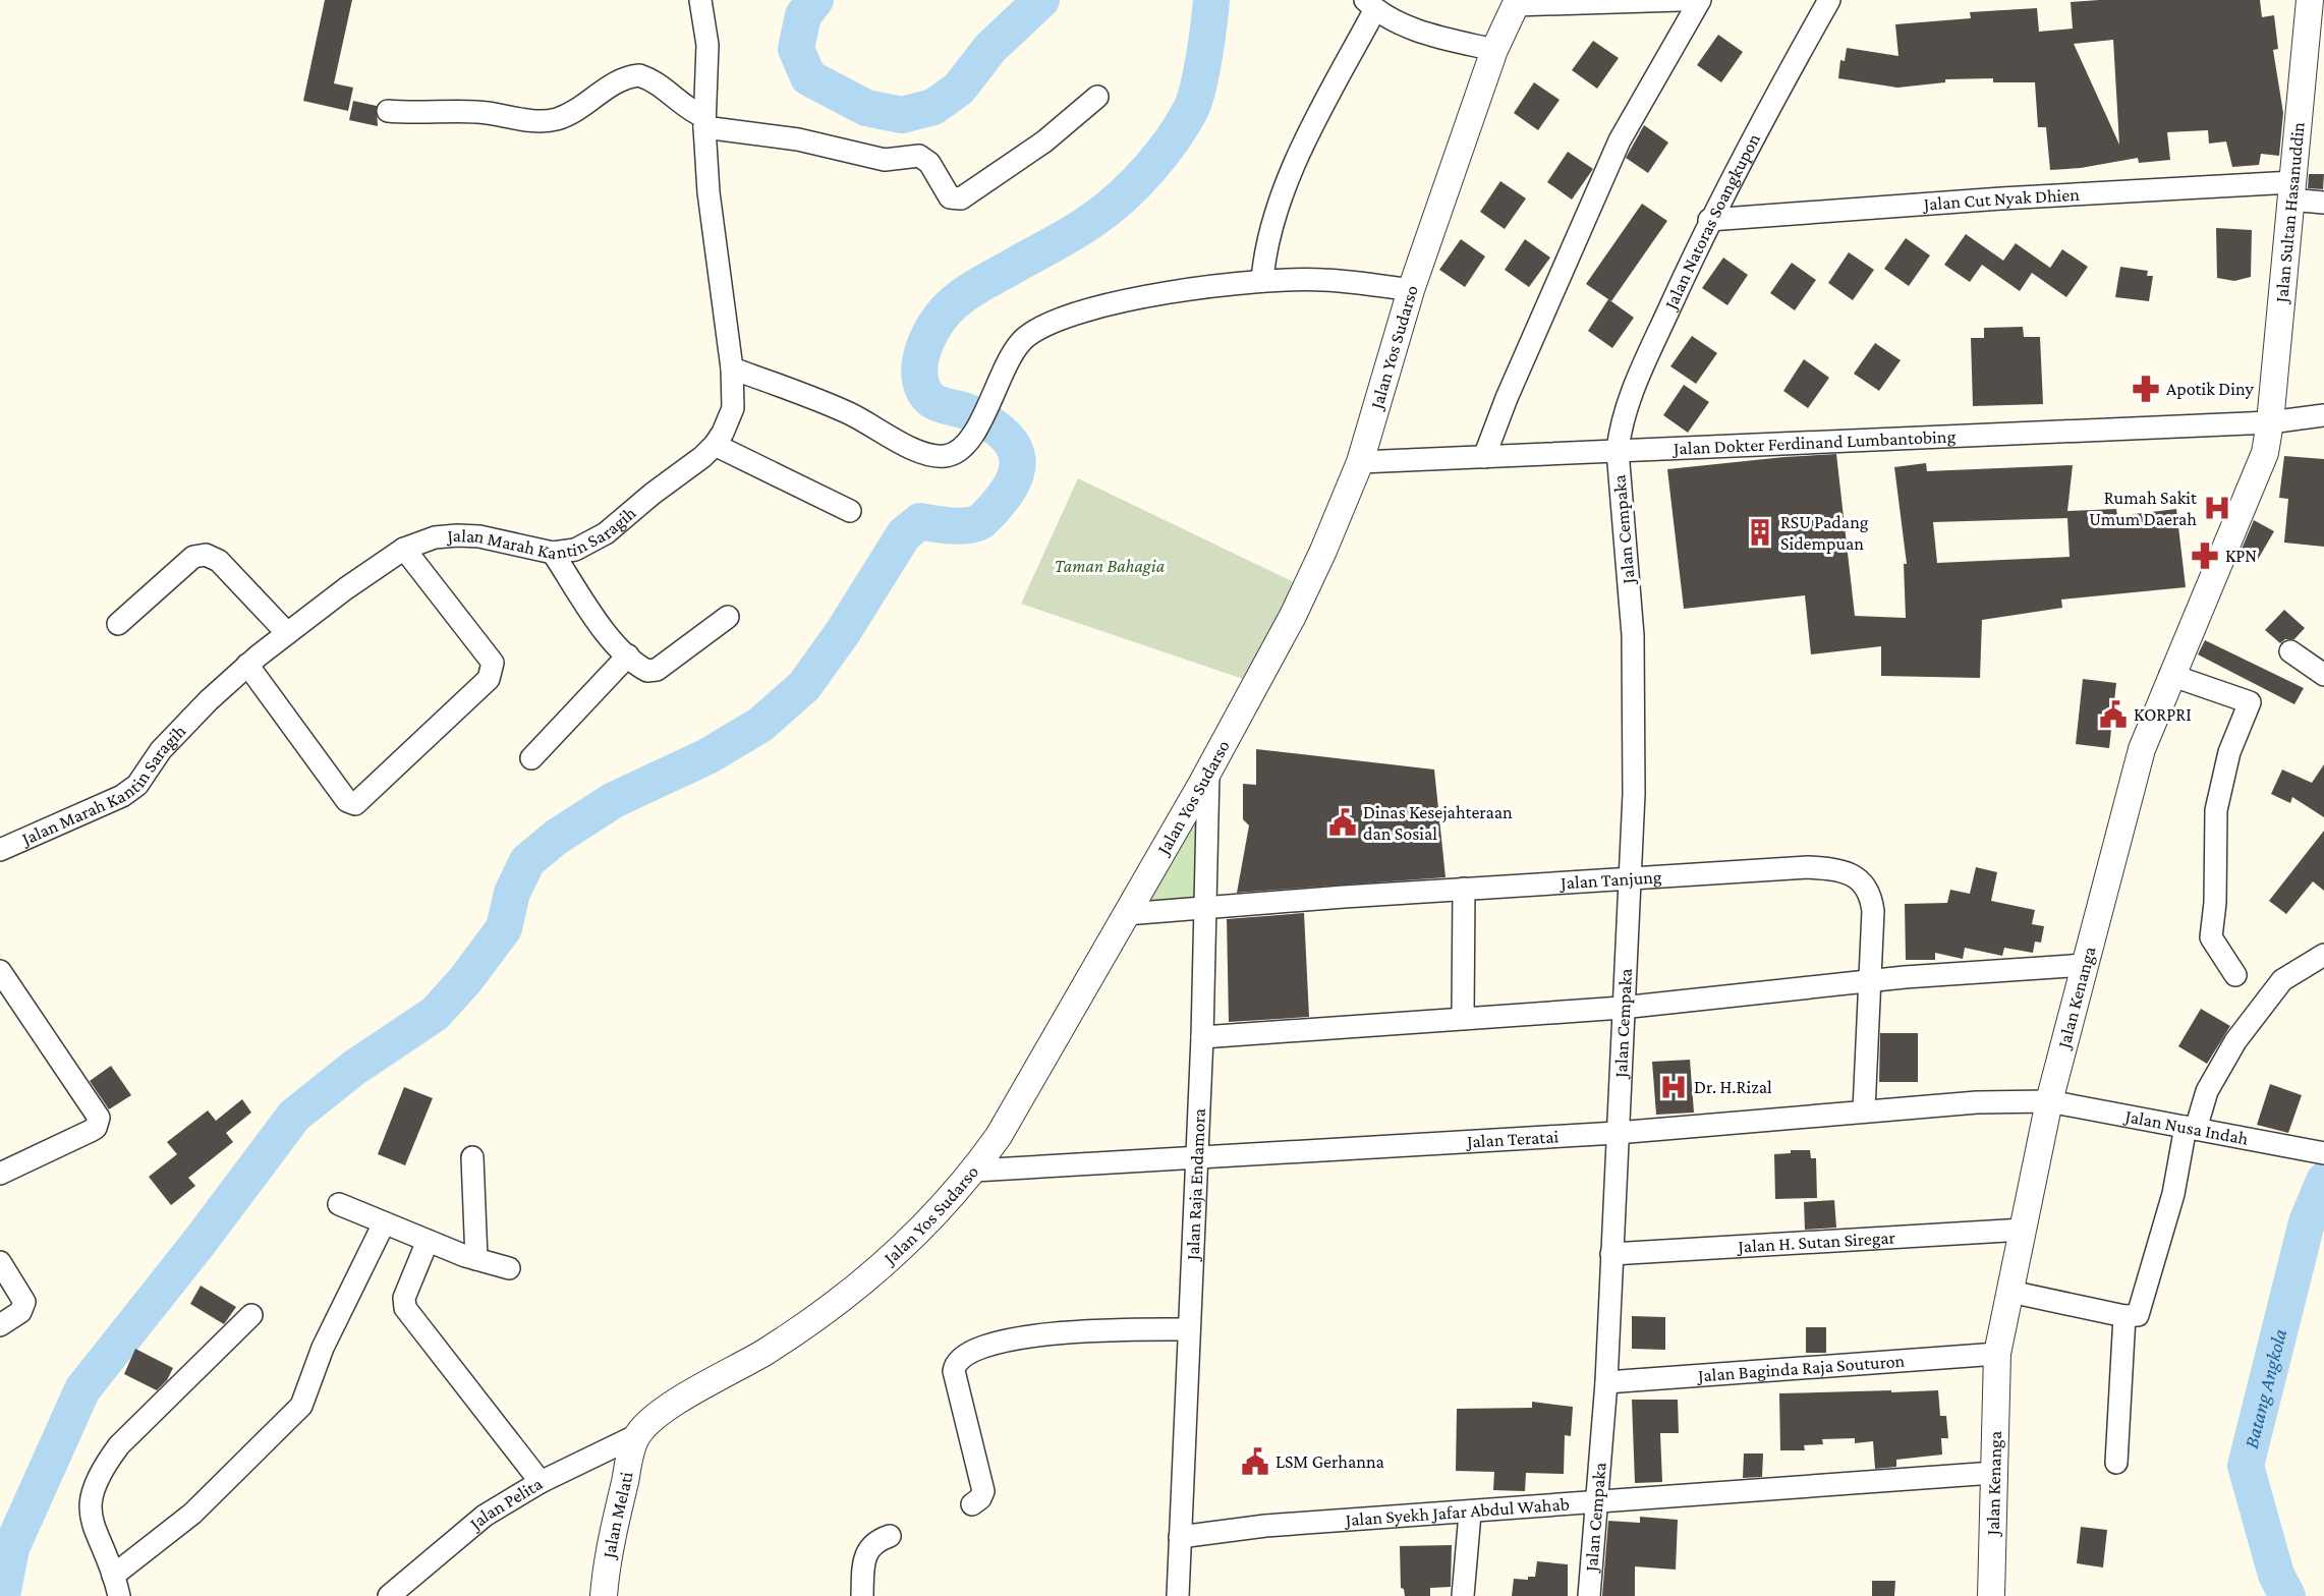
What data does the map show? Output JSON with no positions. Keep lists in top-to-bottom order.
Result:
{
  "streets": {
    "street": [
      "Jalan Cut Nyak Dhien",
      "Jalan Sultan Hasanuddin",
      "Jalan Natoras Soangkupon",
      "Jalan Yos Sudarso",
      "Jalan Dokter Ferdinand Lumbantobing",
      "Jalan Marah Kantin Saragih",
      "Jalan Cempaka",
      "Jalan Tanjung",
      "Jalan Kenanga",
      "Jalan Nusa Indah",
      "Jalan Teratai",
      "Jalan Raja Endamora",
      "Jalan H. Sutan Siregar",
      "Jalan Baginda Raja Souturon",
      "Jalan Pelita",
      "Jalan Syekh Jafar Abdul Wahab",
      "Jalan Melati"
    ]
  },
  "crossings": [
    ["Jalan Cut Nyak Dhien", "Jalan Sultan Hasanuddin"],
    ["Jalan Cut Nyak Dhien", "Jalan Natoras Soangkupon"],
    ["Jalan Sultan Hasanuddin", "Jalan Dokter Ferdinand Lumbantobing"],
    ["Jalan Sultan Hasanuddin", "Jalan Kenanga"],
    ["Jalan Natoras Soangkupon", "Jalan Dokter Ferdinand Lumbantobing"],
    ["Jalan Natoras Soangkupon", "Jalan Cempaka"],
    ["Jalan Yos Sudarso", "Jalan Dokter Ferdinand Lumbantobing"],
    ["Jalan Yos Sudarso", "Jalan Tanjung"],
    ["Jalan Yos Sudarso", "Jalan Teratai"],
    ["Jalan Yos Sudarso", "Jalan Raja Endamora"],
    ["Jalan Yos Sudarso", "Jalan Pelita"],
    ["Jalan Yos Sudarso", "Jalan Melati"],
    ["Jalan Dokter Ferdinand Lumbantobing", "Jalan Cempaka"],
    ["Jalan Dokter Ferdinand Lumbantobing", "Jalan Kenanga"],
    ["Jalan Cempaka", "Jalan Tanjung"],
    ["Jalan Cempaka", "Jalan Teratai"],
    ["Jalan Cempaka", "Jalan H. Sutan Siregar"],
    ["Jalan Cempaka", "Jalan Baginda Raja Souturon"],
    ["Jalan Cempaka", "Jalan Syekh Jafar Abdul Wahab"],
    ["Jalan Tanjung", "Jalan Teratai"],
    ["Jalan Tanjung", "Jalan Raja Endamora"],
    ["Jalan Kenanga", "Jalan Nusa Indah"],
    ["Jalan Kenanga", "Jalan Teratai"],
    ["Jalan Kenanga", "Jalan H. Sutan Siregar"],
    ["Jalan Kenanga", "Jalan Baginda Raja Souturon"],
    ["Jalan Kenanga", "Jalan Syekh Jafar Abdul Wahab"],
    ["Jalan Nusa Indah", "Jalan Teratai"],
    ["Jalan Teratai", "Jalan Raja Endamora"],
    ["Jalan Raja Endamora", "Jalan Syekh Jafar Abdul Wahab"],
    ["Jalan Pelita", "Jalan Melati"]
  ],
  "water": ["Batang Angkola"],
  "parks": ["Taman Bahagia"],
  "places": {
    "pharmacy": ["Apotik Diny", "KPN"],
    "hospital": ["Rumah Sakit Umum Daerah", "Dr. H.Rizal"],
    "building": ["RSU Padang Sidempuan"],
    "public building": ["KORPRI", "Dinas Kesejahteraan dan Sosial", "LSM Gerhanna"]
  }
}
